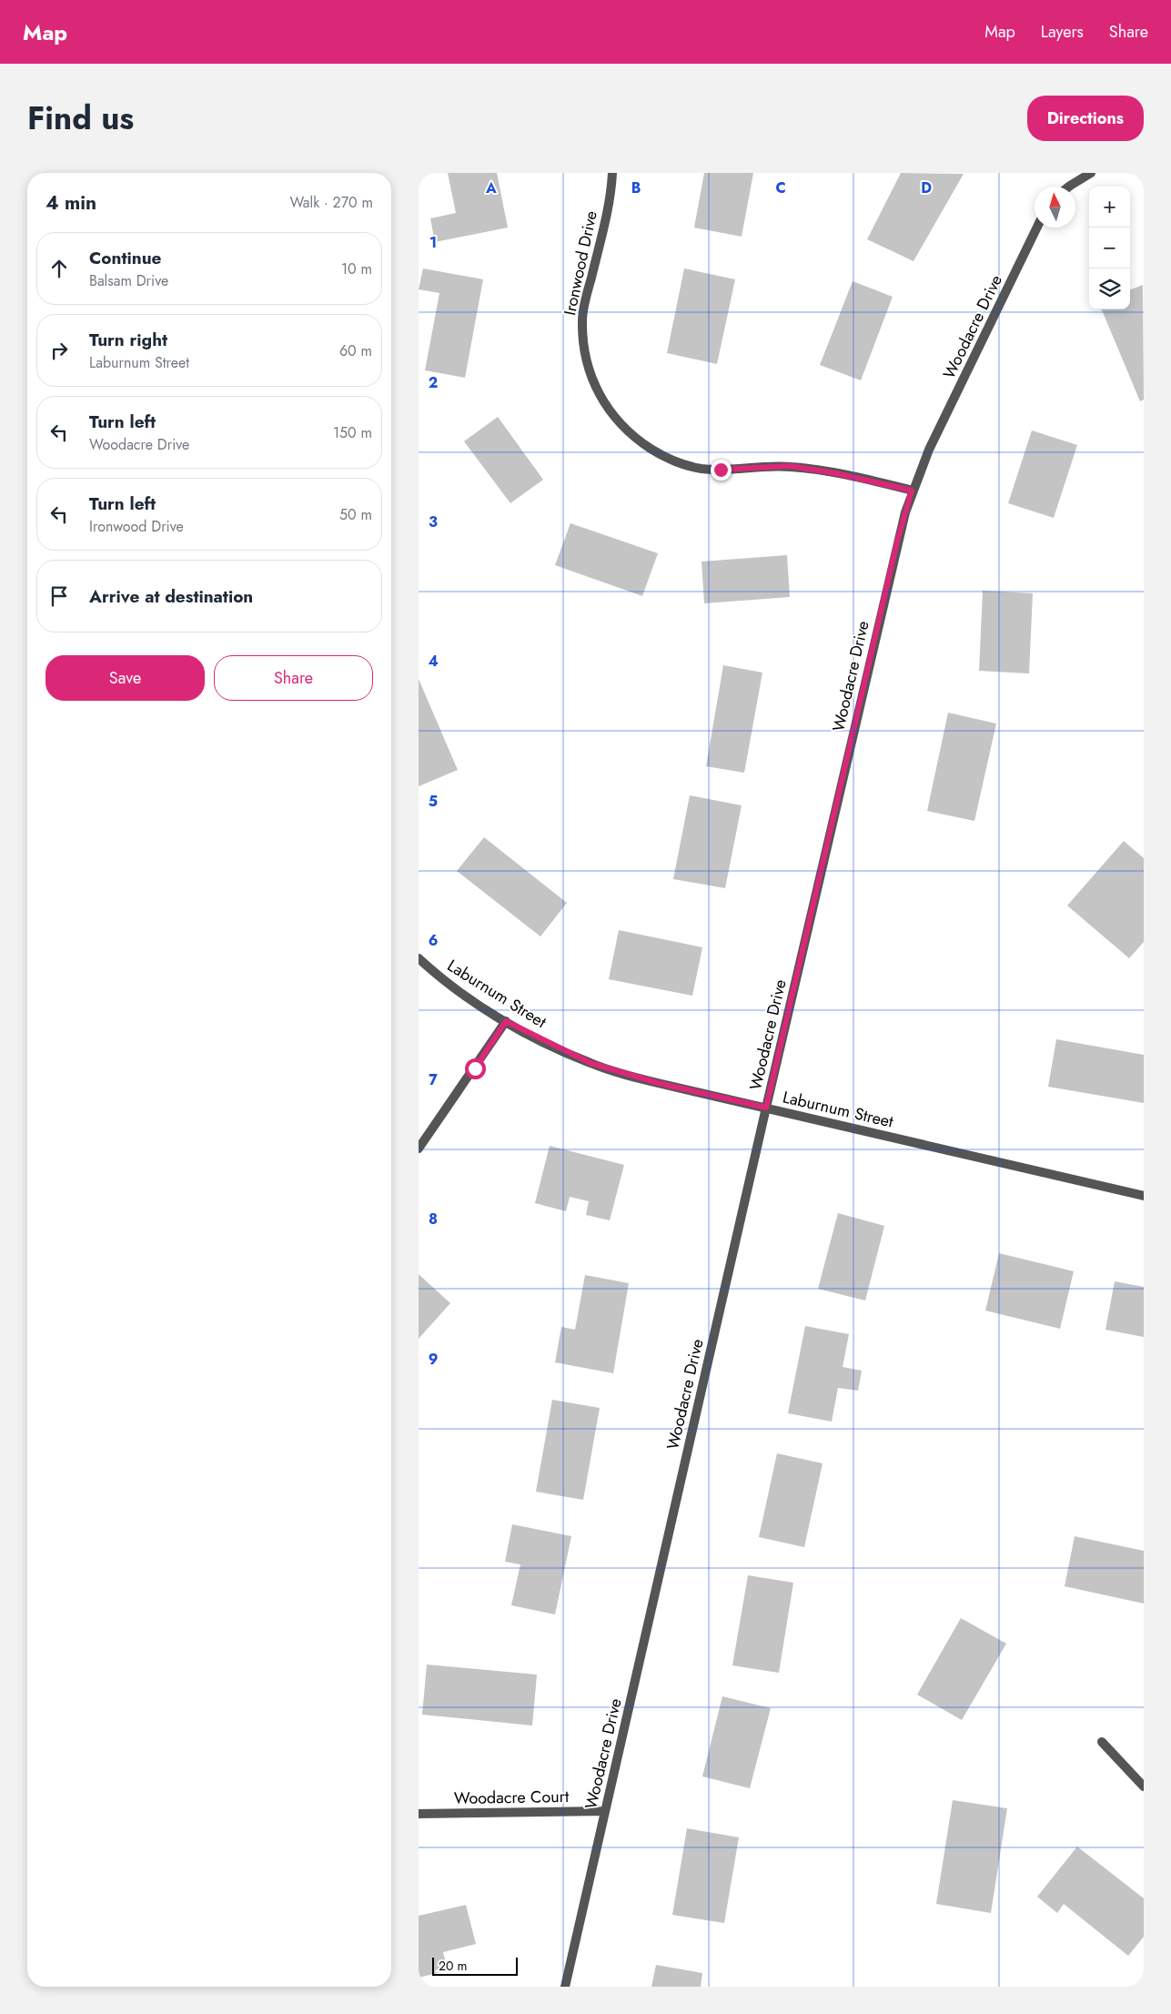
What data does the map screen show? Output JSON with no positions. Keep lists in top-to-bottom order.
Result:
{
  "streets": {
    "street": [
      "Ironwood Drive",
      "Woodacre Drive",
      "Laburnum Street",
      "Woodacre Court"
    ]
  },
  "crossings": [
    ["Ironwood Drive", "Woodacre Drive"],
    ["Woodacre Drive", "Laburnum Street"],
    ["Woodacre Drive", "Woodacre Court"]
  ],
  "scale_bar": "20 m",
  "north": "top",
  "page": {
    "header": "Map",
    "nav": ["Map", "Layers", "Share"],
    "title": "Find us",
    "buttons": [
      "Directions",
      ["Save", "Share"]
    ],
    "heading": ["4 min", "Walk · 270 m"],
    "map_buttons": ["+", "−"],
    "list": [
      ["Continue", "Balsam Drive", "10 m"],
      ["Turn right", "Laburnum Street", "60 m"],
      ["Turn left", "Woodacre Drive", "150 m"],
      ["Turn left", "Ironwood Drive", "50 m"],
      "Arrive at destination"
    ],
    "scale": "20 m"
  },
  "grid": {
    "columns": [
      "A",
      "B",
      "C",
      "D"
    ],
    "rows": [
      "1",
      "2",
      "3",
      "4",
      "5",
      "6",
      "7",
      "8",
      "9"
    ]
  }
}
